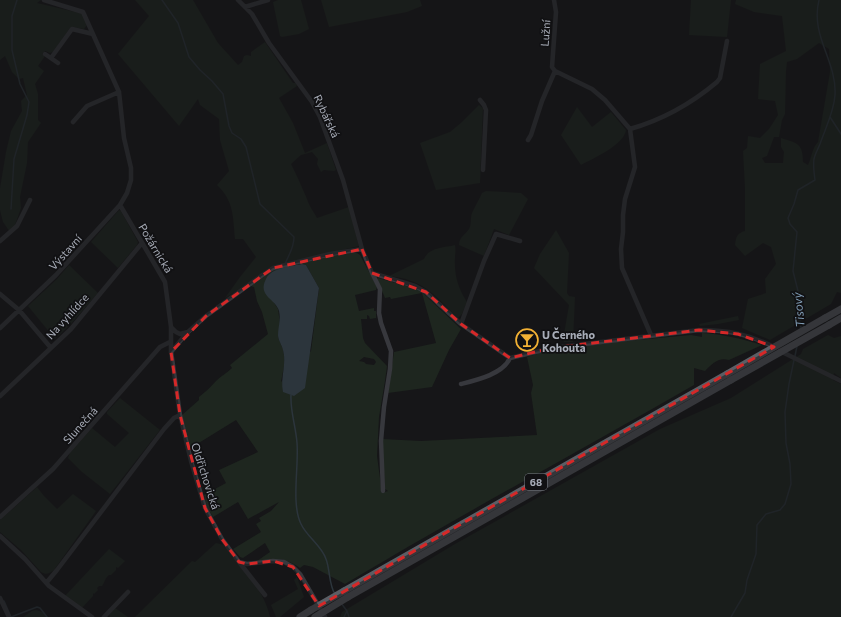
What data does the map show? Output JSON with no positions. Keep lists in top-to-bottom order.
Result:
{
  "streets": {
    "highway": ["68"],
    "street": [
      "Lužní",
      "Rybářská",
      "Požárnická",
      "Výstavní",
      "Na vyhlídce",
      "Slunečná",
      "Oldřichovická"
    ]
  },
  "crossings": [
    ["Požárnická", "Výstavní"],
    ["Požárnická", "Na vyhlídce"],
    ["Požárnická", "Slunečná"],
    ["Požárnická", "Oldřichovická"]
  ],
  "water": ["Tisový"],
  "places": {
    "bar": ["U Černého Kohouta"]
  }
}
